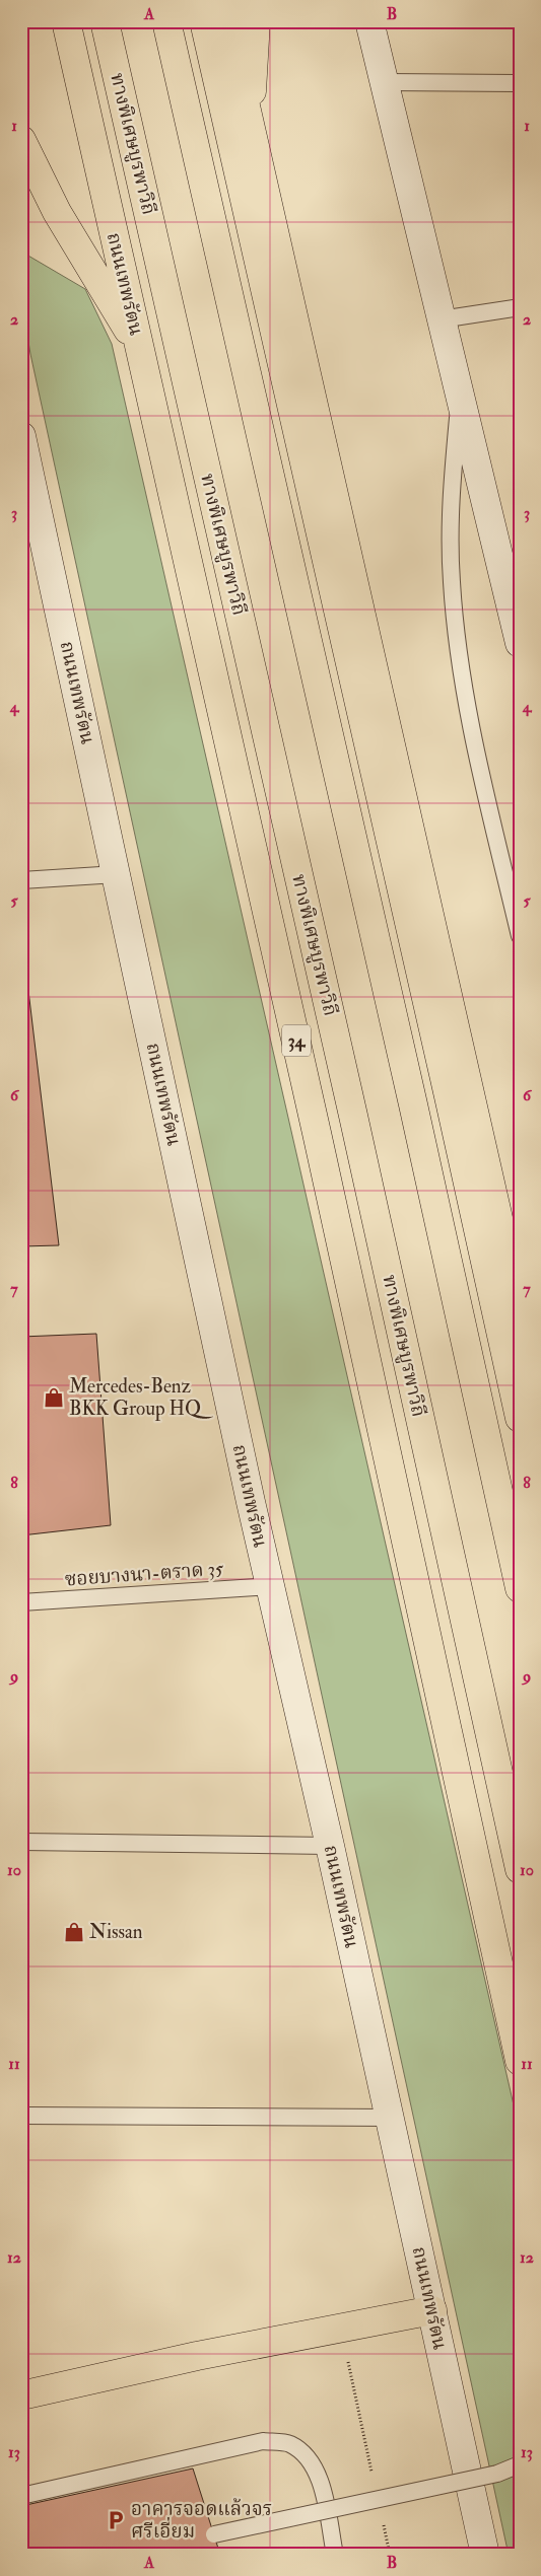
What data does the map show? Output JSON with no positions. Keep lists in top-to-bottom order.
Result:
{
  "streets": {
    "main road": ["ทางพิเศษบูรพาวิถี", "ถนนเทพรัตน", "34"],
    "lane": ["ซอยบางนา-ตราด 35"]
  },
  "crossings": [
    ["ถนนเทพรัตน", "ซอยบางนา-ตราด 35"]
  ],
  "places": {
    "shop": ["Mercedes-Benz BKK Group HQ", "Nissan"],
    "parking": ["อาคารจอดแล้วจร ศรีเอี่ยม"]
  },
  "grid": {
    "columns": ["A", "B"],
    "rows": [
      "1",
      "2",
      "3",
      "4",
      "5",
      "6",
      "7",
      "8",
      "9",
      "10",
      "11",
      "12",
      "13"
    ]
  }
}
